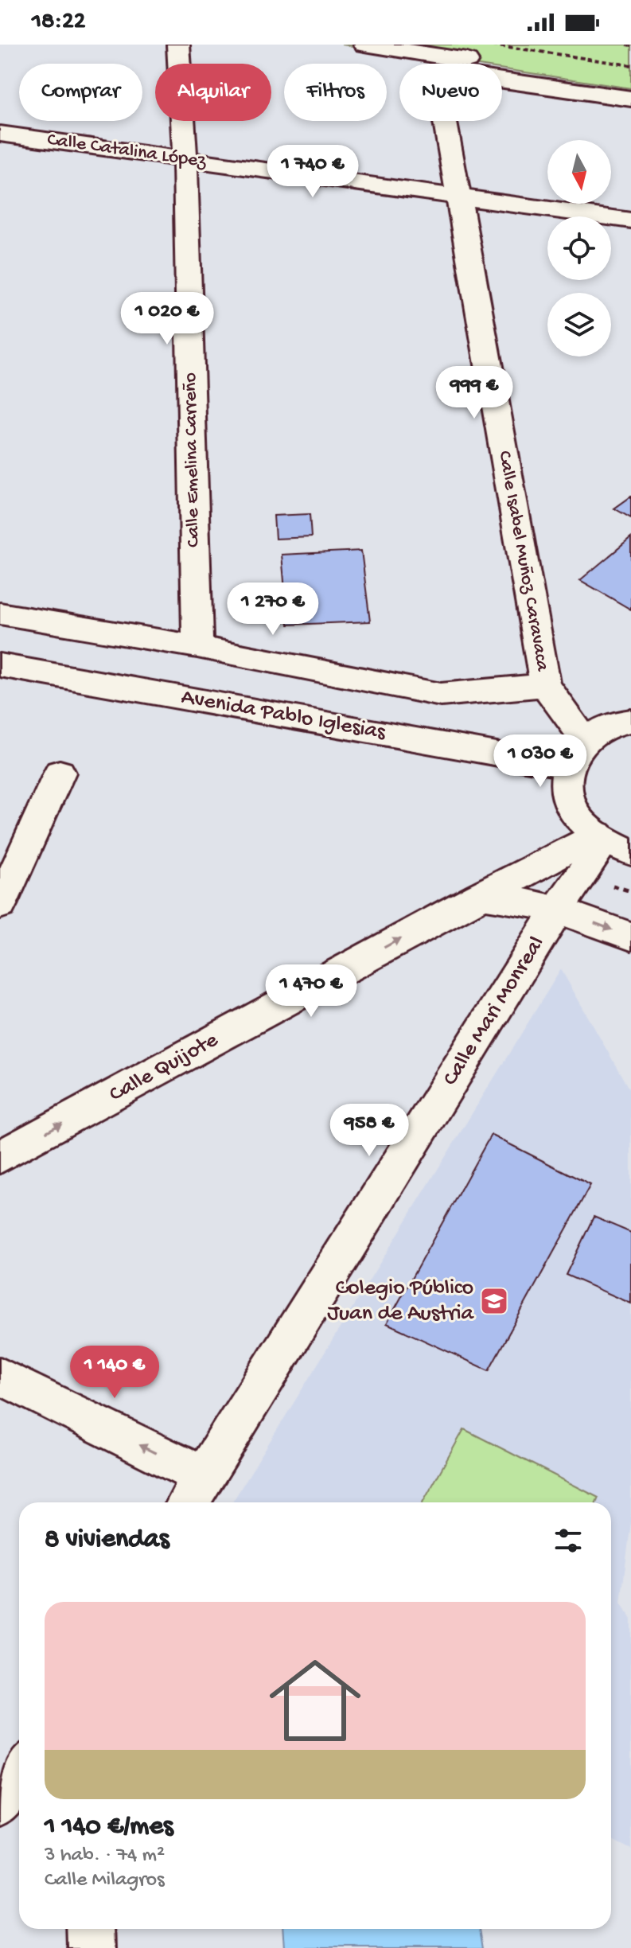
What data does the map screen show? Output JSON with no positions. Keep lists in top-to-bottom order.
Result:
{
  "streets": {
    "street": [
      "Calle Catalina López",
      "Calle Emelina Carreño",
      "Calle Isabel Muñoz Caravaca",
      "Avenida Pablo Iglesias",
      "Calle Mari Monreal",
      "Calle Quijote"
    ]
  },
  "crossings": [
    ["Calle Catalina López", "Calle Emelina Carreño"],
    ["Calle Catalina López", "Calle Isabel Muñoz Caravaca"],
    ["Calle Mari Monreal", "Calle Quijote"]
  ],
  "one_way": ["Calle Quijote"],
  "places": {
    "school or university": ["Colegio Público Juan de Austria"]
  },
  "north": "bottom",
  "page": {
    "status": "18:22",
    "chip": [
      "Comprar",
      "Alquilar",
      "Filtros",
      "Nuevo"
    ],
    "price": [
      "1 740 €",
      "1 020 €",
      "999 €",
      "1 270 €",
      "1 030 €",
      "1 470 €",
      "958 €",
      "1 140 €"
    ],
    "heading": "8 viviendas",
    "list": [
      {
        "name": "1 140 €/mes",
        "note": "3 hab. · 74 m² · Calle Milagros"
      }
    ]
  }
}
